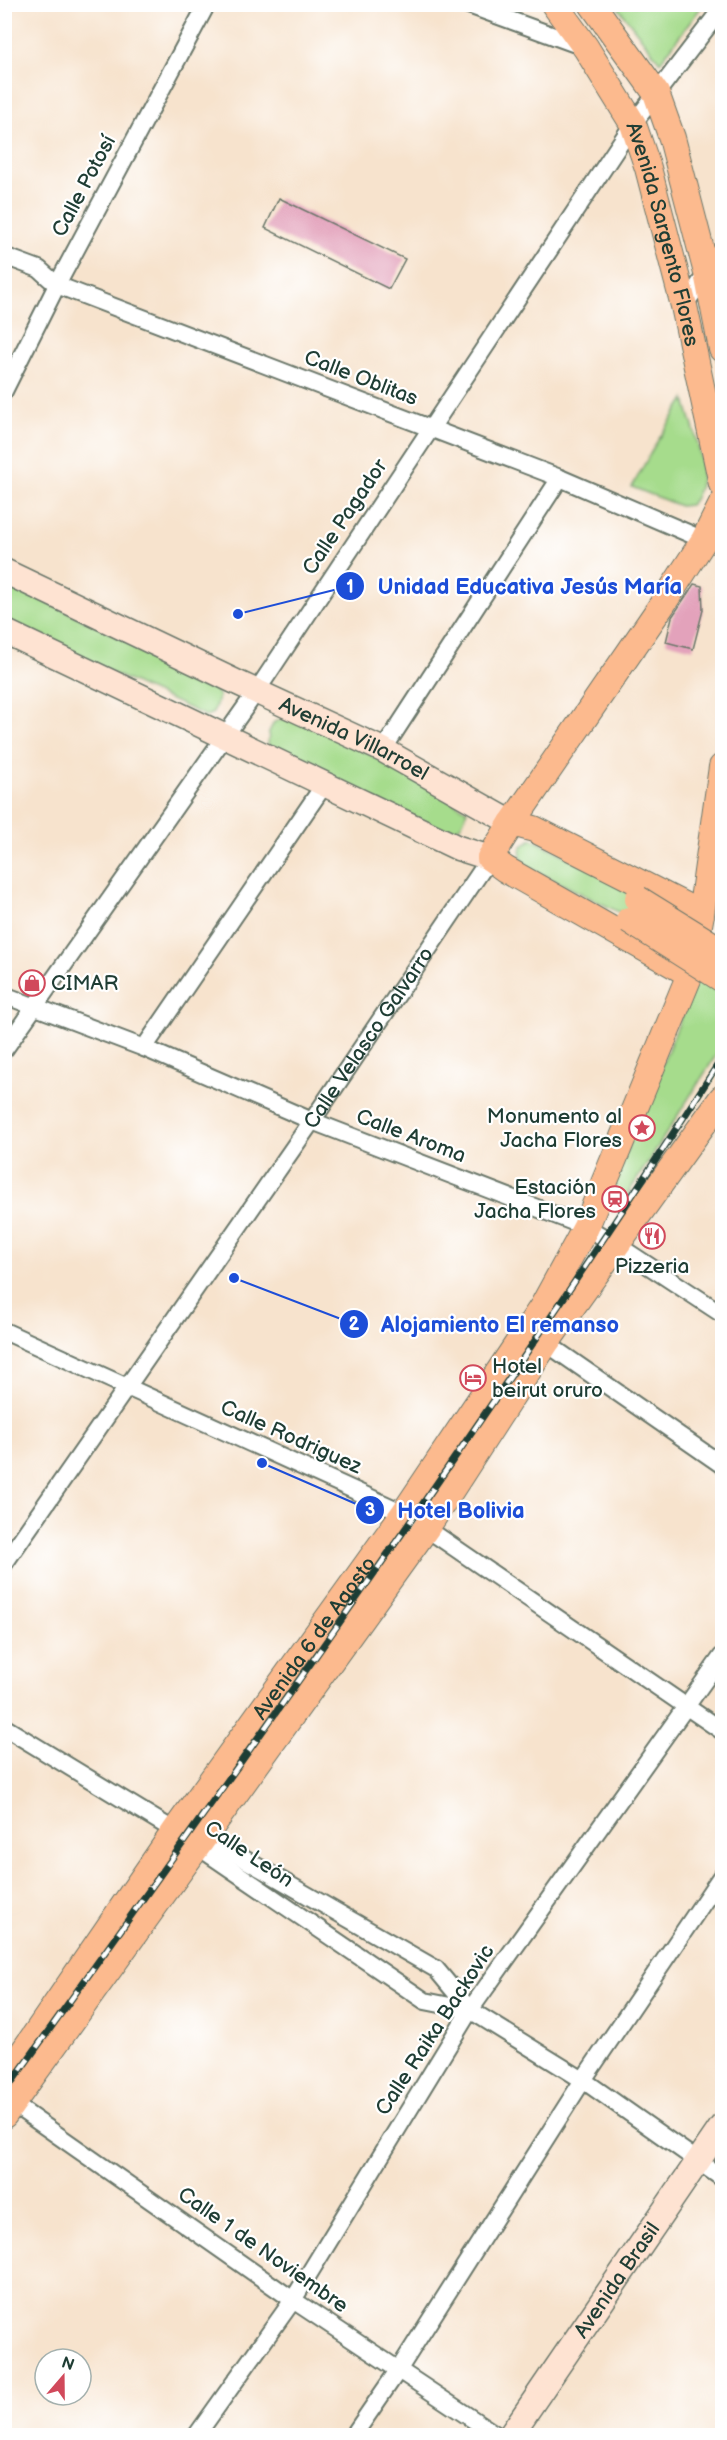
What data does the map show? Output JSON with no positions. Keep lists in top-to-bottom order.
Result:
{
  "streets": {
    "main road": [
      "Avenida Sargento Flores",
      "Avenida Villarroel",
      "Calle Velasco Galvarro",
      "Avenida 6 de Agosto",
      "Avenida Brasil"
    ],
    "street": [
      "Calle Potosí",
      "Calle Oblitas",
      "Calle Pagador",
      "Calle Aroma",
      "Calle Rodriguez",
      "Calle León",
      "Calle Raika Backovic",
      "Calle 1 de Noviembre"
    ]
  },
  "crossings": [
    ["Calle Potosí", "Calle Oblitas"],
    ["Avenida Sargento Flores", "Calle Pagador"],
    ["Calle Oblitas", "Calle Pagador"],
    ["Calle Oblitas", "Calle Velasco Galvarro"],
    ["Calle Pagador", "Avenida Villarroel"],
    ["Calle Pagador", "Calle Aroma"],
    ["Avenida Villarroel", "Calle Velasco Galvarro"],
    ["Avenida Villarroel", "Avenida 6 de Agosto"],
    ["Calle Velasco Galvarro", "Calle Aroma"],
    ["Calle Velasco Galvarro", "Calle Rodriguez"],
    ["Calle Aroma", "Avenida 6 de Agosto"],
    ["Calle Rodriguez", "Avenida 6 de Agosto"],
    ["Calle Rodriguez", "Calle Raika Backovic"],
    ["Avenida 6 de Agosto", "Calle León"],
    ["Avenida 6 de Agosto", "Calle 1 de Noviembre"],
    ["Calle León", "Calle Raika Backovic"],
    ["Calle León", "Avenida Brasil"],
    ["Calle Raika Backovic", "Calle 1 de Noviembre"]
  ],
  "places": {
    "other": ["Unidad Educativa Jesús María", "Alojamiento El remanso", "Hotel Bolivia"],
    "shop": ["CIMAR"],
    "place": ["Monumento al Jacha Flores"],
    "station": ["Estación Jacha Flores"],
    "restaurant": ["Pizzeria"],
    "hotel": ["Hotel beirut oruro"]
  },
  "north": "top"
}
